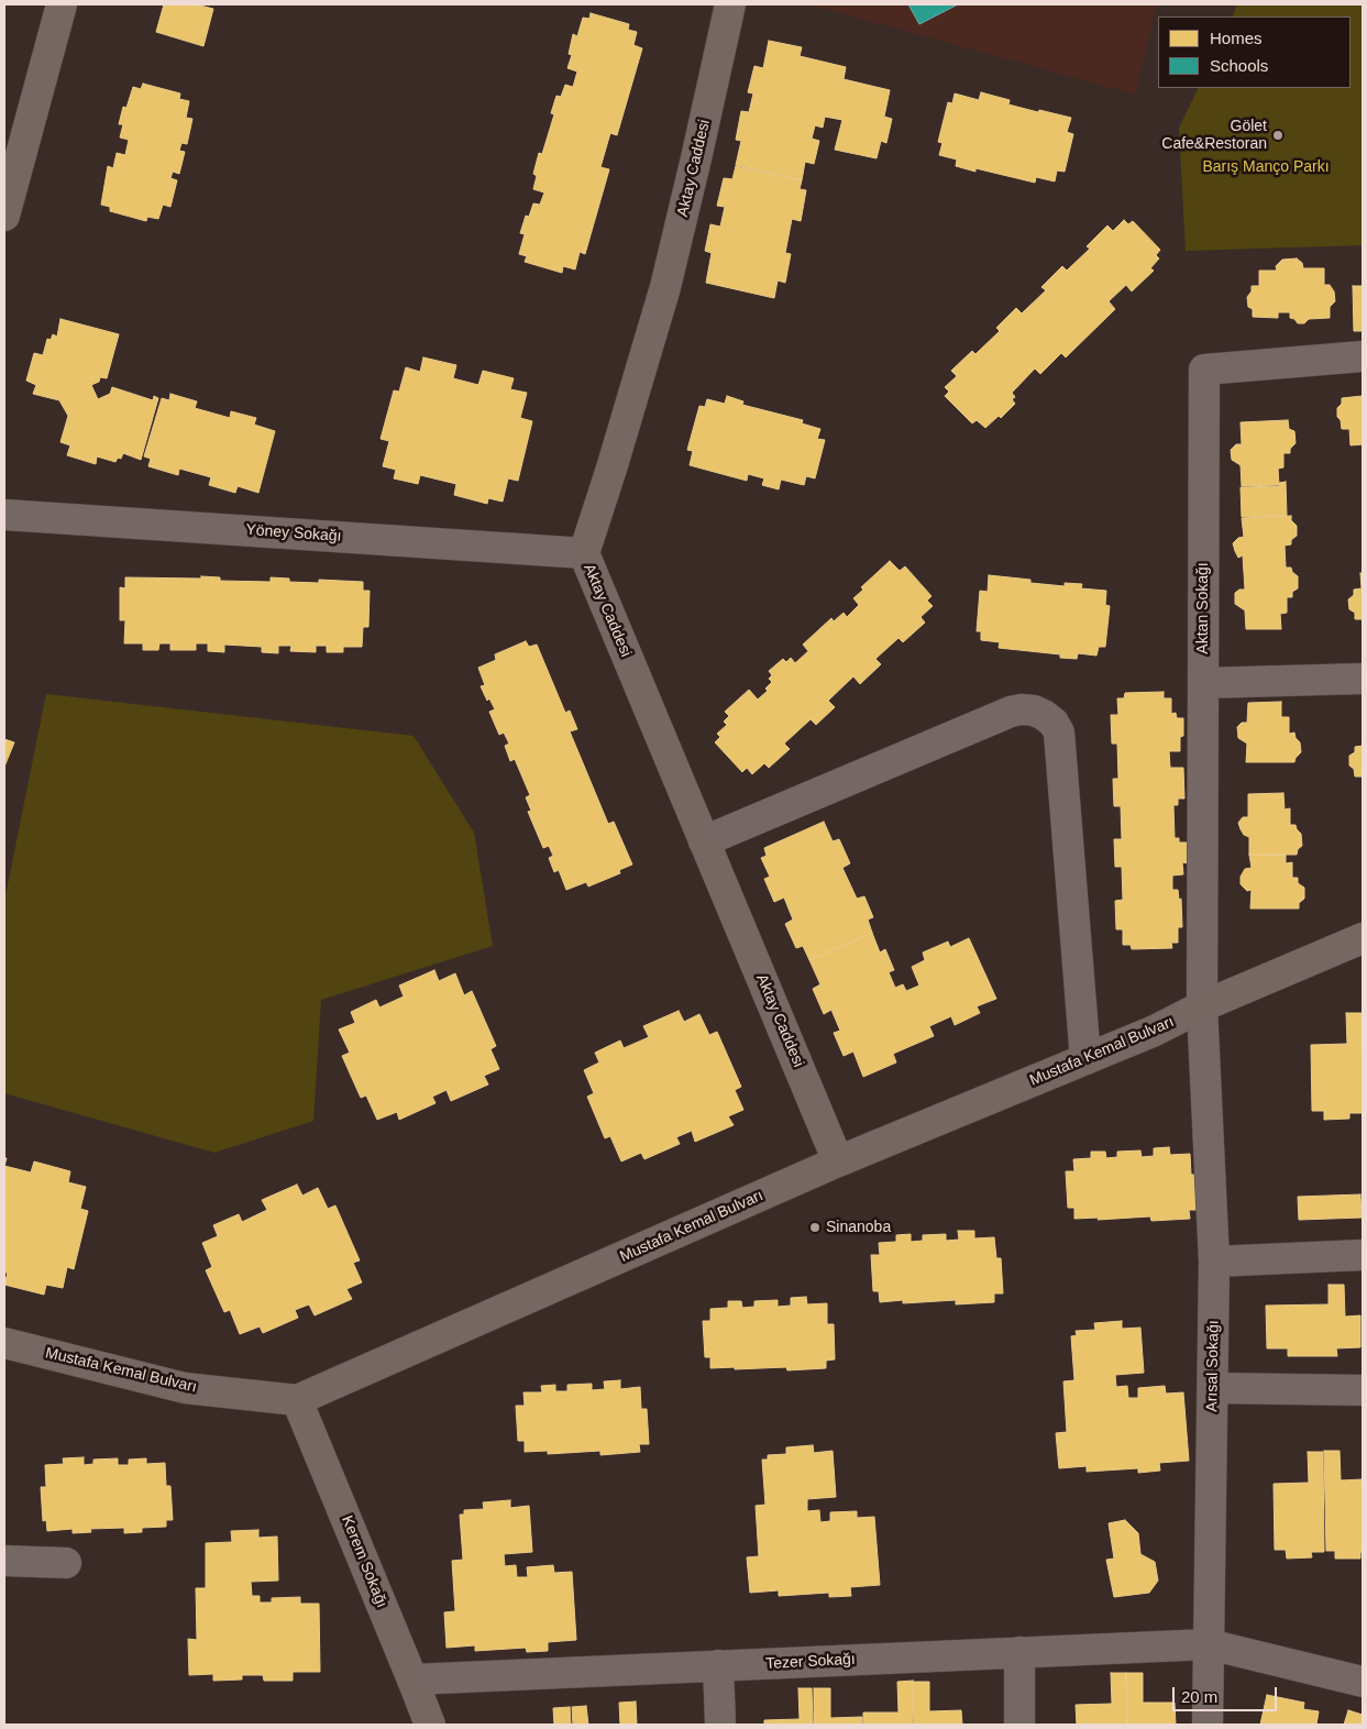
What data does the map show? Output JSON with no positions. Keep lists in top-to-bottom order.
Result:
{
  "streets": {
    "main road": ["Aktay Caddesi", "Mustafa Kemal Bulvarı", "Kerem Sokağı"],
    "street": [
      "Yöney Sokağı",
      "Aktan Sokağı",
      "Arısal Sokağı",
      "Tezer Sokağı"
    ]
  },
  "crossings": [
    ["Aktay Caddesi", "Yöney Sokağı"],
    ["Aktay Caddesi", "Mustafa Kemal Bulvarı"],
    ["Aktan Sokağı", "Mustafa Kemal Bulvarı"],
    ["Aktan Sokağı", "Arısal Sokağı"],
    ["Mustafa Kemal Bulvarı", "Arısal Sokağı"],
    ["Mustafa Kemal Bulvarı", "Kerem Sokağı"],
    ["Arısal Sokağı", "Tezer Sokağı"],
    ["Kerem Sokağı", "Tezer Sokağı"]
  ],
  "parks": ["Barış Manço Parkı"],
  "places": ["Gölet Cafe&Restoran", "Sinanoba"],
  "legend": ["Homes", "Schools"],
  "scale_bar": "20 m"
}
